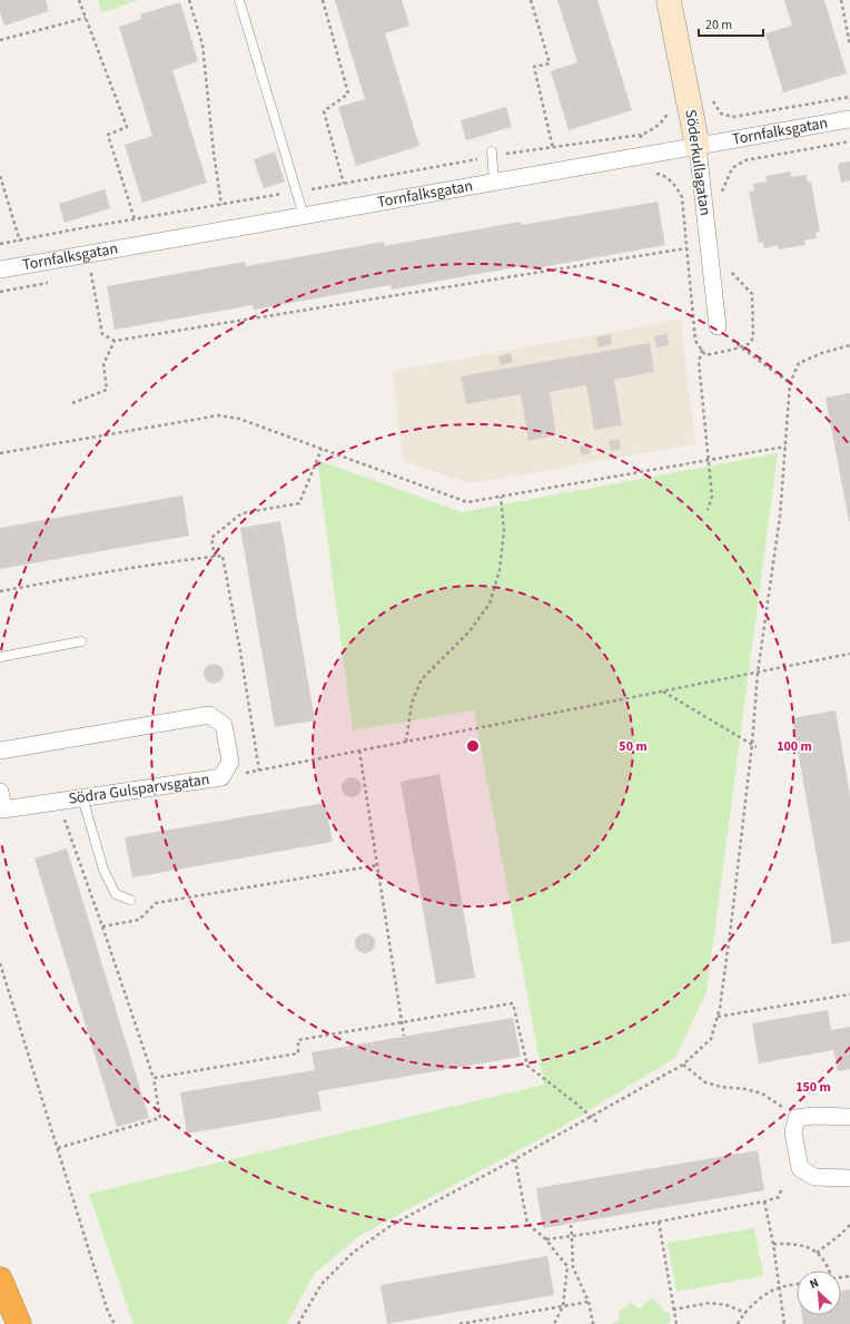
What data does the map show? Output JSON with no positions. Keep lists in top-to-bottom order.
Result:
{
  "streets": {
    "street": ["Tornfalksgatan", "Söderkullagatan", "Södra Gulsparvsgatan"]
  },
  "crossings": [
    ["Tornfalksgatan", "Söderkullagatan"]
  ],
  "scale_bar": "20 m",
  "north": "top left",
  "rings": ["50 m", "100 m", "150 m"]
}
